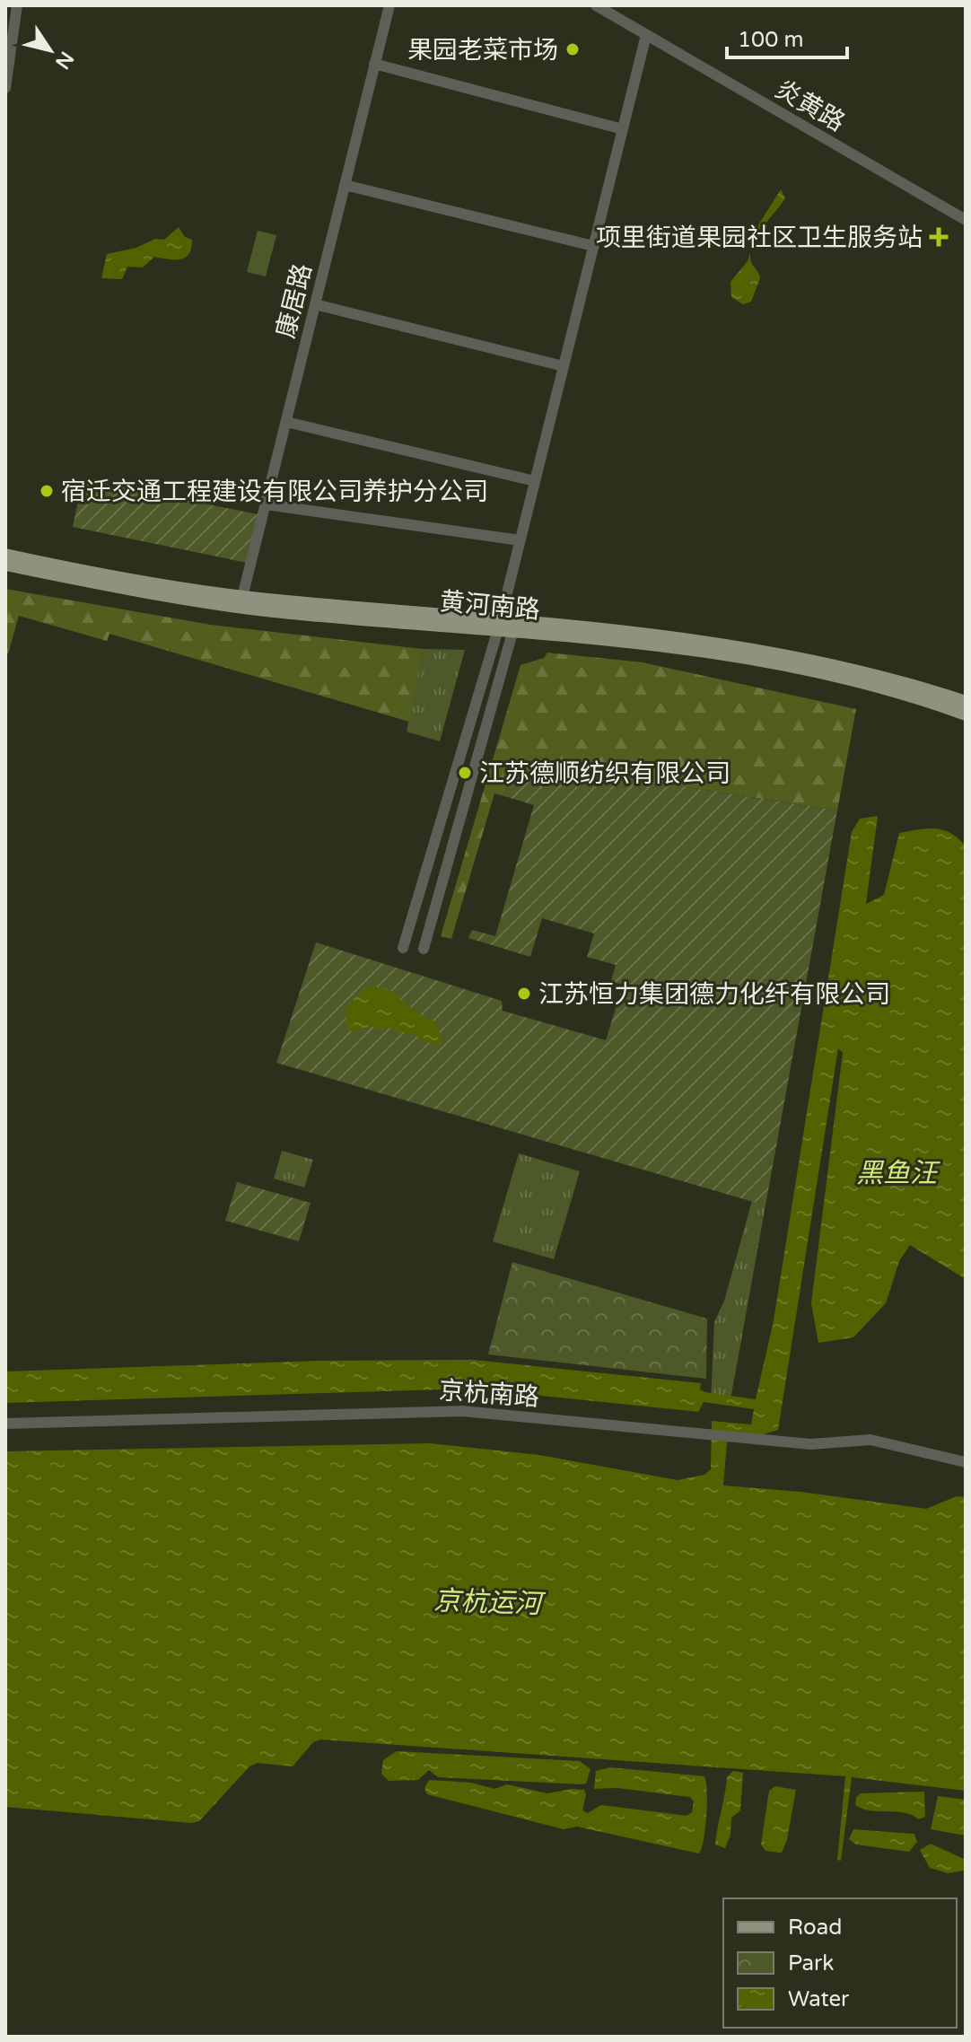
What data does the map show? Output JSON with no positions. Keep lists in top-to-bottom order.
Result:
{
  "streets": {
    "main road": ["黄河南路"],
    "street": ["炎黄路", "康居路", "京杭南路"]
  },
  "crossings": [
    ["康居路", "黄河南路"]
  ],
  "water": ["黑鱼汪", "京杭运河"],
  "places": {
    "other": [
      "果园老菜市场",
      "宿迁交通工程建设有限公司养护分公司",
      "江苏德顺纺织有限公司",
      "江苏恒力集团德力化纤有限公司"
    ],
    "health": ["项里街道果园社区卫生服务站"]
  },
  "legend": ["Road", "Park", "Water"],
  "scale_bar": "100 m",
  "north": "bottom right"
}
